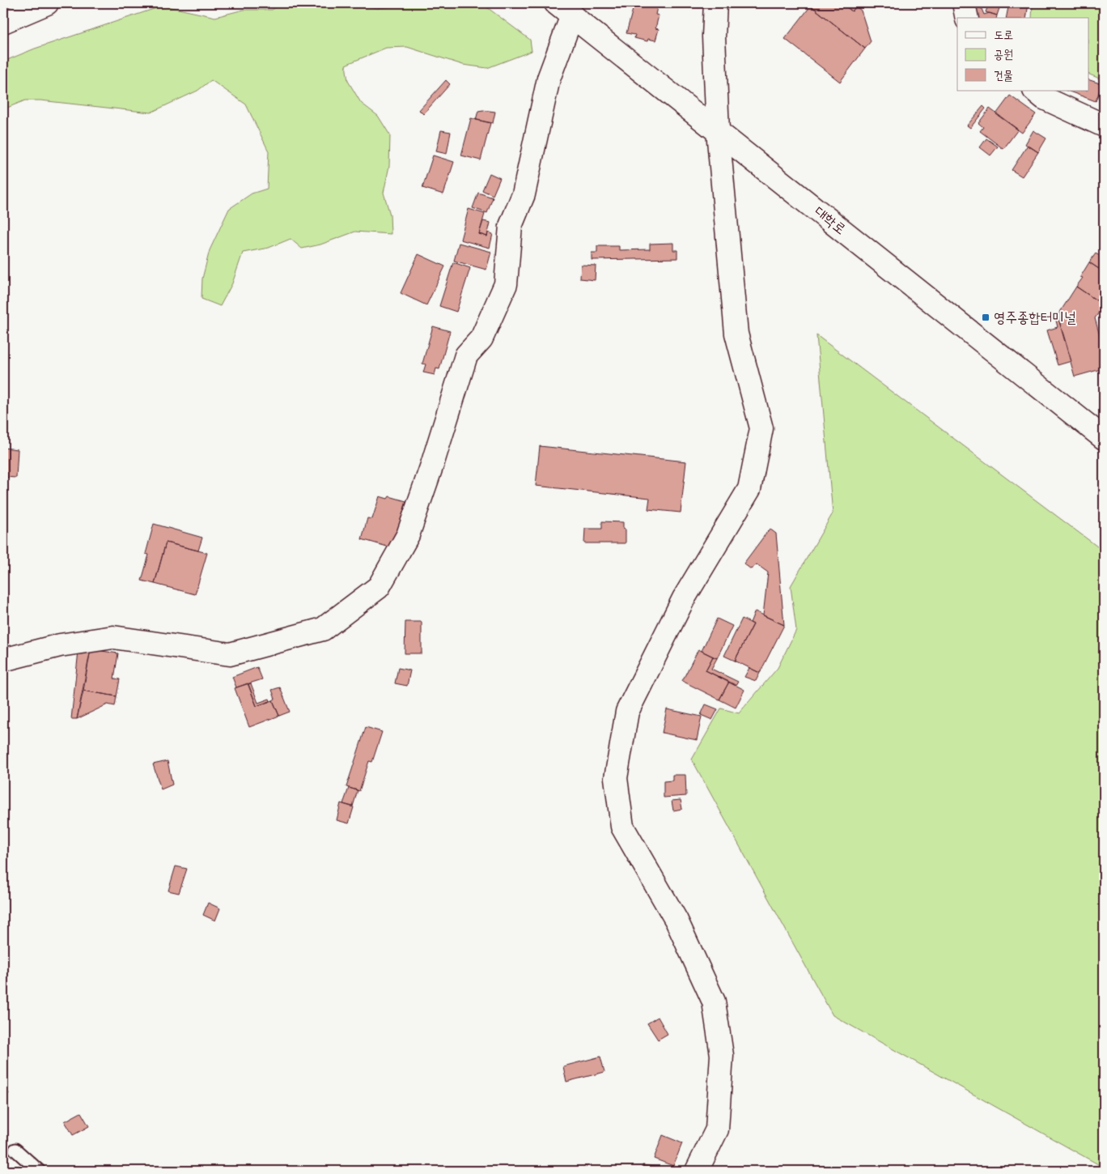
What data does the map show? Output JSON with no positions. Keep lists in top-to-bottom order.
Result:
{
  "streets": {
    "street": ["대학로"]
  },
  "places": {
    "transit": ["영주종합터미널"]
  },
  "legend": ["도로", "공원", "건물"]
}
